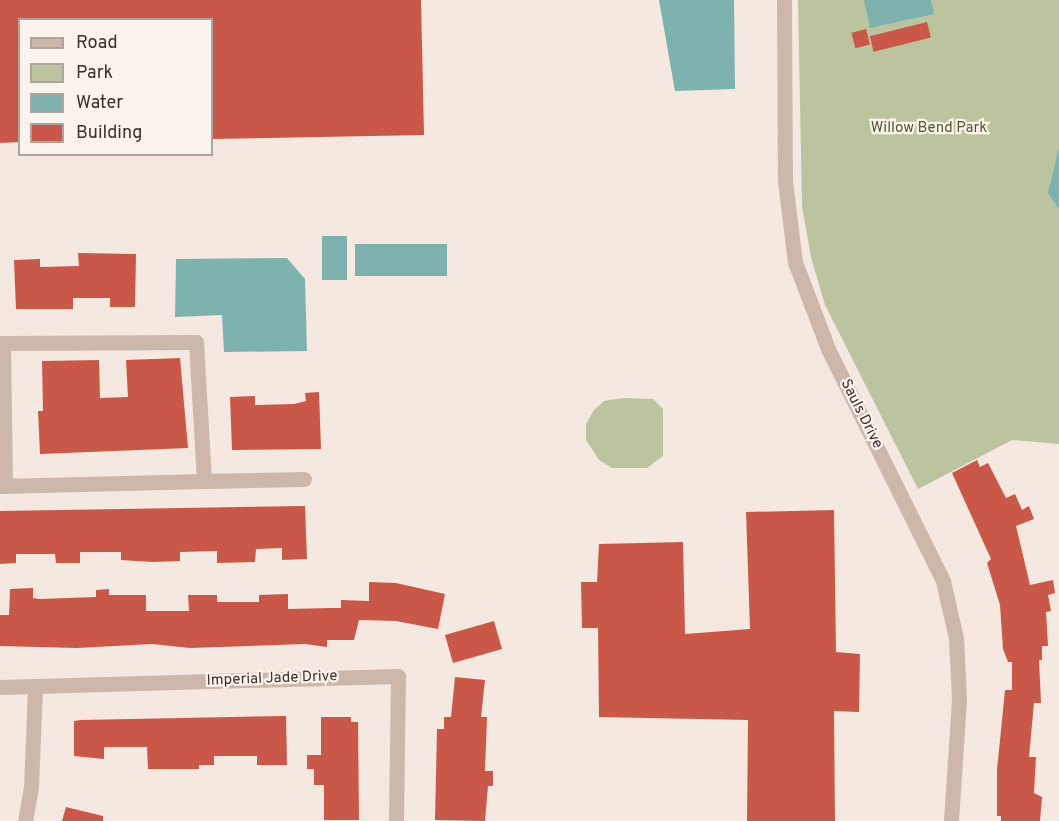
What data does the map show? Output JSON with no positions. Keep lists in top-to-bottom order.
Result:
{
  "streets": {
    "street": ["Sauls Drive", "Imperial Jade Drive"]
  },
  "parks": ["Willow Bend Park"],
  "legend": [
    "Road",
    "Park",
    "Water",
    "Building"
  ]
}
